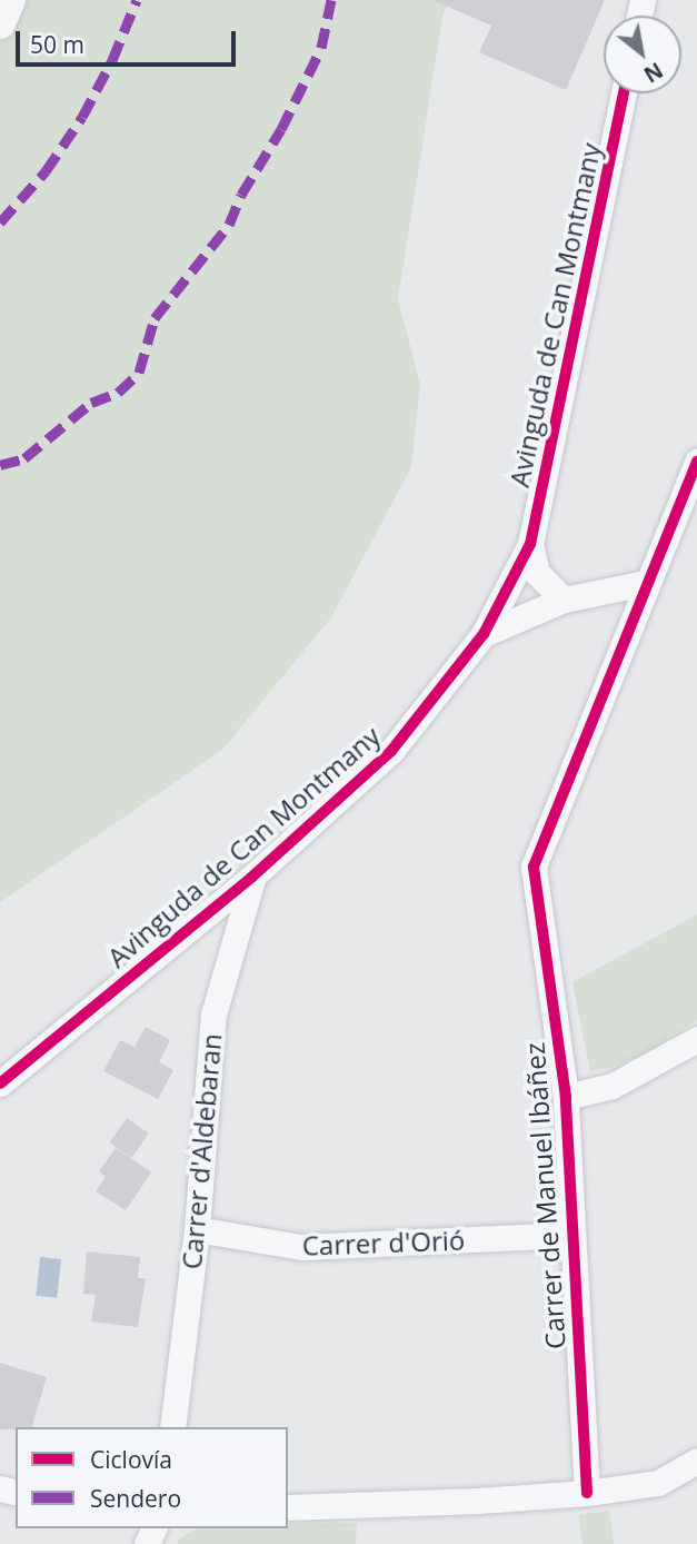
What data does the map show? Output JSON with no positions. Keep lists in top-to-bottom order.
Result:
{
  "streets": {
    "street": [
      "Avinguda de Can Montmany",
      "Carrer d'Aldebaran",
      "Carrer de Manuel Ibáñez",
      "Carrer d'Orió"
    ]
  },
  "crossings": [
    ["Avinguda de Can Montmany", "Carrer d'Aldebaran"],
    ["Avinguda de Can Montmany", "Carrer de Manuel Ibáñez"],
    ["Carrer d'Aldebaran", "Carrer d'Orió"],
    ["Carrer de Manuel Ibáñez", "Carrer d'Orió"]
  ],
  "legend": ["Ciclovía", "Sendero"],
  "scale_bar": "50 m",
  "north": "bottom right"
}
